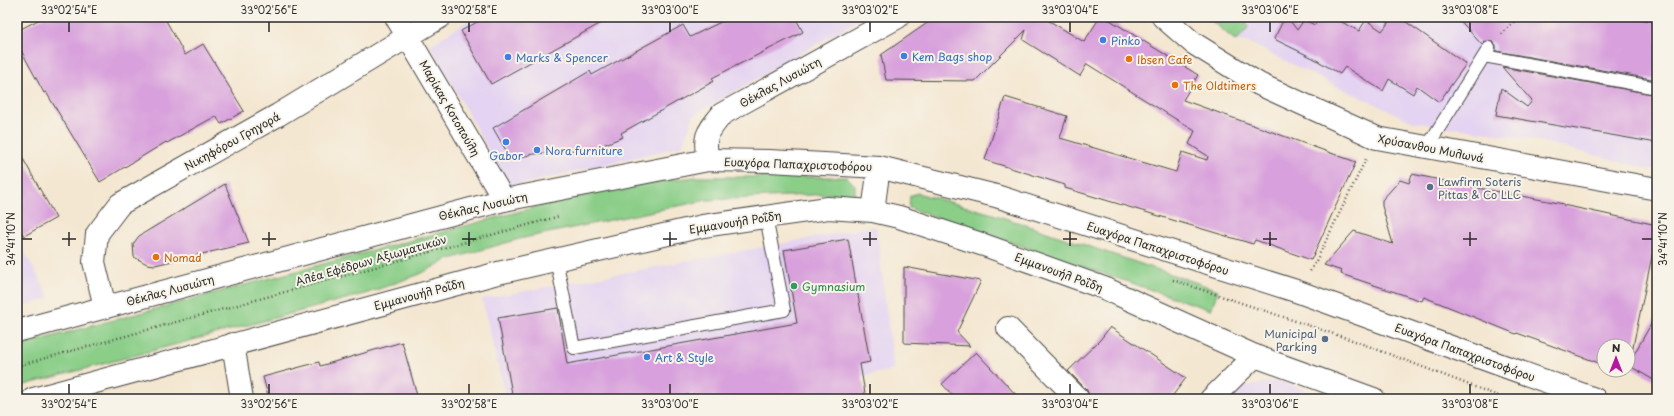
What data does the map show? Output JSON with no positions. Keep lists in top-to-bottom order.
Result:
{
  "streets": {
    "street": [
      "Θέκλας Λυσιώτη",
      "Μαρίκας Κοτοπούλη",
      "Νικηφόρου Γρηγορά",
      "Χρύσανθου Μυλωνά",
      "Ευαγόρα Παπαχριστοφόρου",
      "Εμμανουήλ Ροΐδη"
    ],
    "path": ["Αλέα Εφέδρων Αξιωματικών"]
  },
  "crossings": [
    ["Θέκλας Λυσιώτη", "Μαρίκας Κοτοπούλη"],
    ["Θέκλας Λυσιώτη", "Νικηφόρου Γρηγορά"],
    ["Θέκλας Λυσιώτη", "Ευαγόρα Παπαχριστοφόρου"],
    ["Μαρίκας Κοτοπούλη", "Νικηφόρου Γρηγορά"]
  ],
  "places": [
    "Pinko",
    "Kem Bags shop",
    "Marks & Spencer",
    "Ibsen Cafe",
    "The Oldtimers",
    "Gabor",
    "Nora furniture",
    "Lawfirm Soteris Pittas & Co LLC",
    "Nomad",
    "Gymnasium",
    "Municipal Parking",
    "Art & Style"
  ],
  "north": "top",
  "coordinates": [
    "33°02'54\"E",
    "33°02'56\"E",
    "33°02'58\"E",
    "33°03'00\"E",
    "33°03'02\"E",
    "33°03'04\"E",
    "33°03'06\"E",
    "33°03'08\"E",
    "34°41'10\"N"
  ]
}
